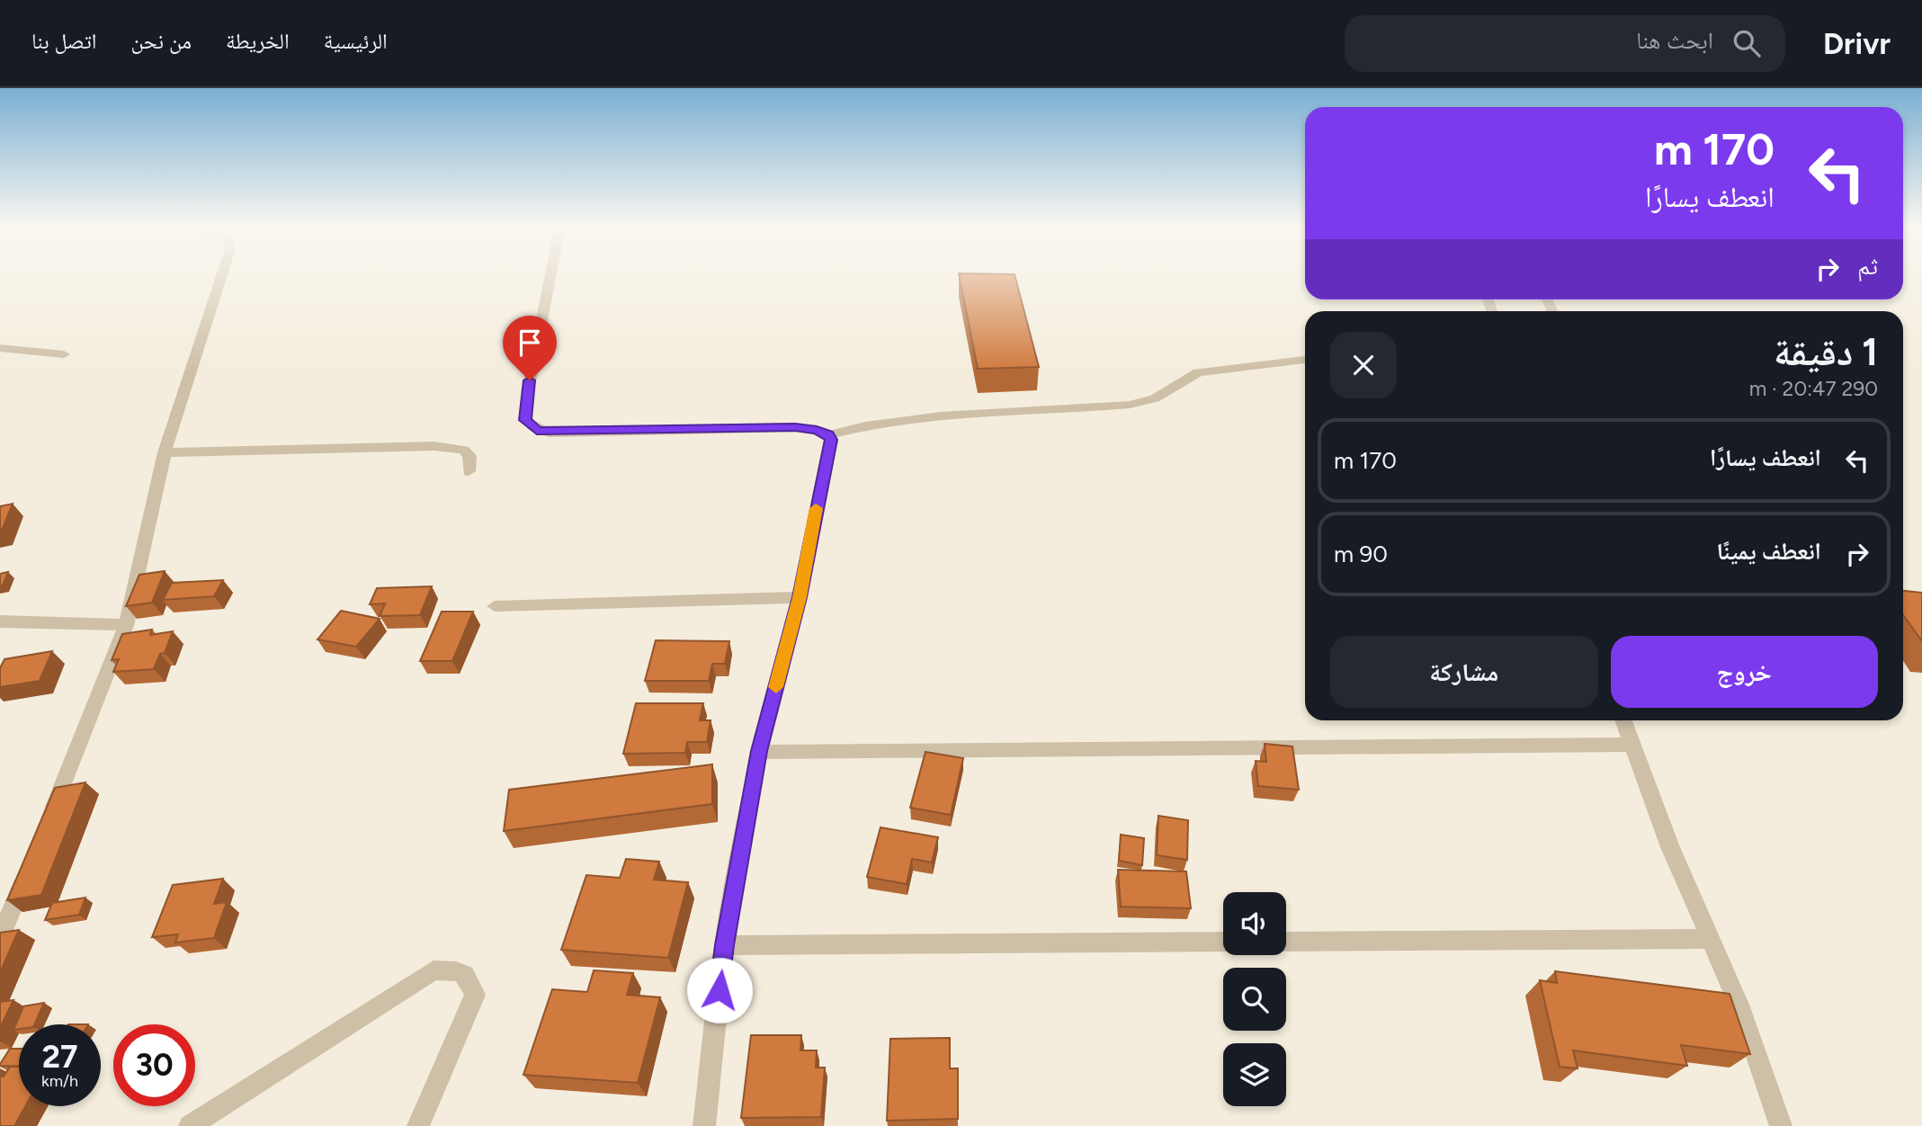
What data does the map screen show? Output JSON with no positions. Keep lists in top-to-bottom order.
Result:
{
  "page": {
    "header": "Drivr",
    "search": "ابحث هنا",
    "nav": [
      "الرئيسية",
      "الخريطة",
      "من نحن",
      "اتصل بنا"
    ],
    "turn": ["170 m", "انعطف يسارًا"],
    "then": "ثم",
    "heading": ["1 دقيقة", "290 m · 20:47"],
    "list": [
      {
        "name": "انعطف يسارًا",
        "value": "170 m"
      },
      {
        "name": "انعطف يمينًا",
        "value": "90 m"
      }
    ],
    "buttons": ["خروج", "مشاركة"],
    "speed": "27 km/h",
    "limit": "30"
  }
}
